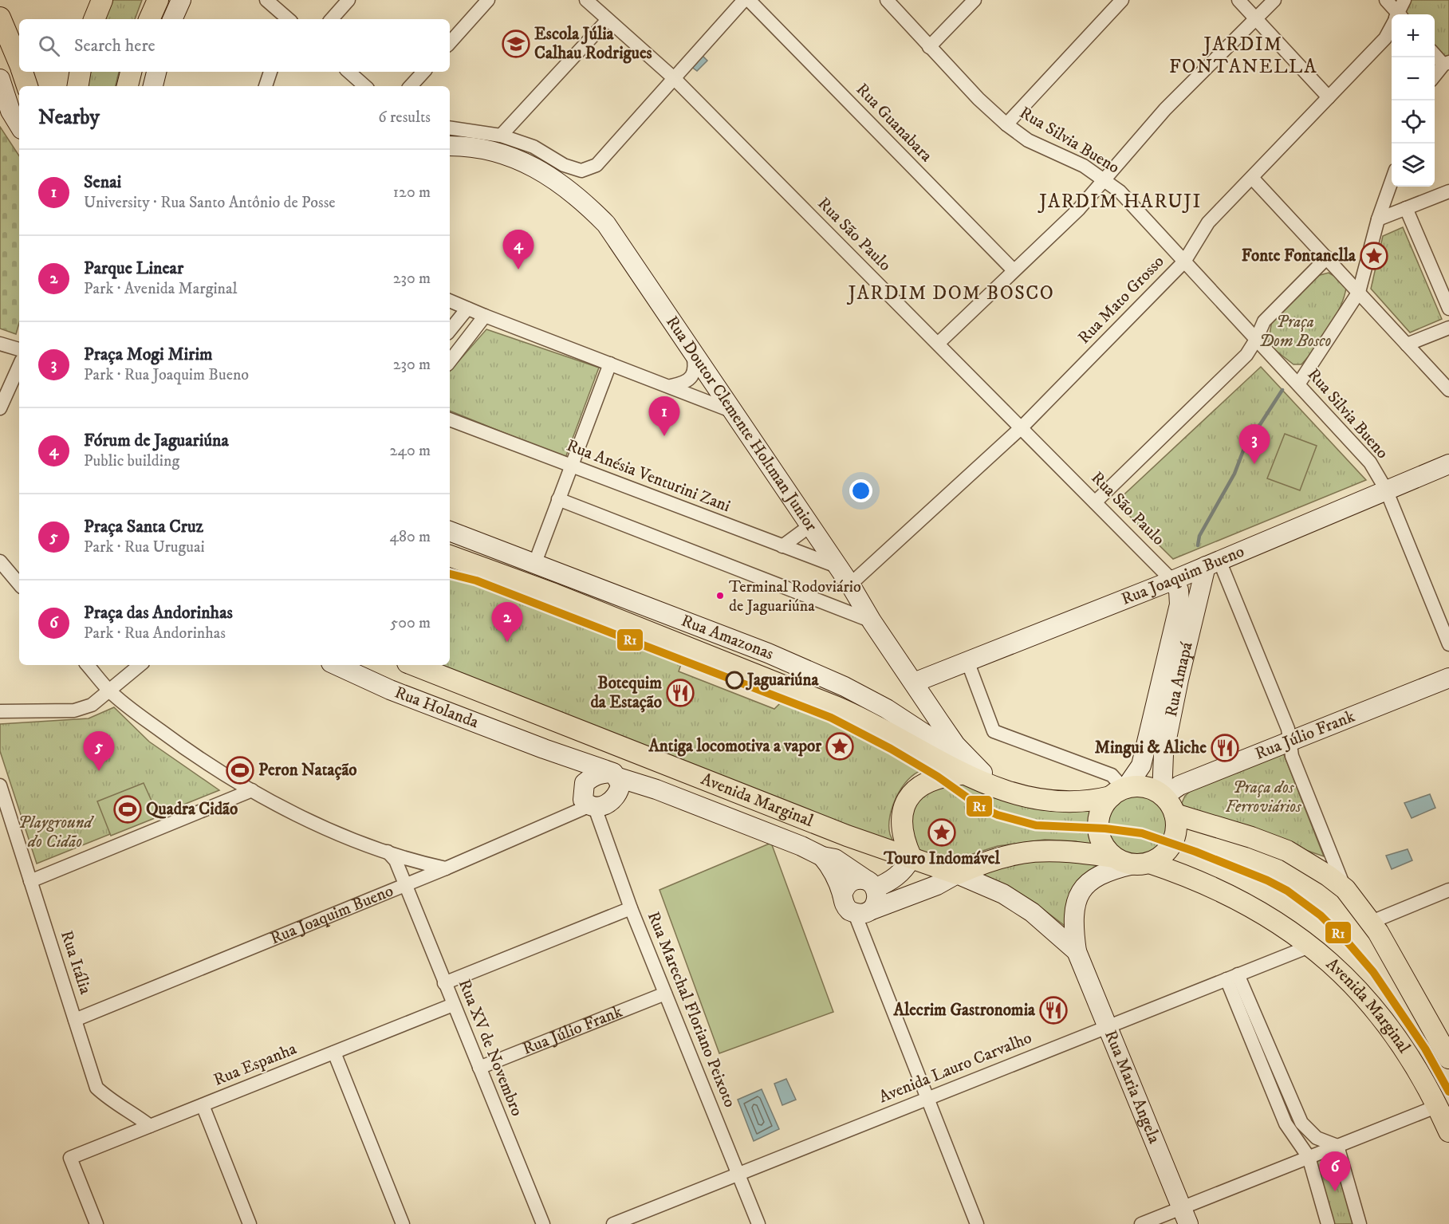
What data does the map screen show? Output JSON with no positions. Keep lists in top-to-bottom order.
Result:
{
  "streets": {
    "main road": ["Avenida Marginal"],
    "street": [
      "Rua Guanabara",
      "Rua Silvia Bueno",
      "Rua São Paulo",
      "Rua Mato Grosso",
      "Rua Doutor Clemente Holtman Junior",
      "Rua Anésia Venturini Zani",
      "Rua Joaquim Bueno",
      "Rua Amazonas",
      "Rua Amapá",
      "Rua Holanda",
      "Rua Júlio Frank",
      "Rua Itália",
      "Rua Marechal Floriano Peixoto",
      "Rua XV de Novembro",
      "Rua Espanha",
      "Avenida Lauro Carvalho",
      "Rua Maria Angela"
    ]
  },
  "crossings": [
    ["Rua Silvia Bueno", "Rua Mato Grosso"],
    ["Rua Silvia Bueno", "Rua Joaquim Bueno"],
    ["Rua São Paulo", "Rua Mato Grosso"],
    ["Rua São Paulo", "Rua Joaquim Bueno"],
    ["Rua São Paulo", "Rua Amapá"],
    ["Rua Mato Grosso", "Rua Doutor Clemente Holtman Junior"],
    ["Rua Doutor Clemente Holtman Junior", "Rua Anésia Venturini Zani"],
    ["Rua Doutor Clemente Holtman Junior", "Rua Joaquim Bueno"],
    ["Rua Doutor Clemente Holtman Junior", "Rua Amazonas"],
    ["Rua Joaquim Bueno", "Rua Amapá"],
    ["Rua Joaquim Bueno", "Rua Itália"],
    ["Rua Joaquim Bueno", "Rua Marechal Floriano Peixoto"],
    ["Rua Joaquim Bueno", "Rua XV de Novembro"],
    ["Rua Amapá", "Rua Júlio Frank"],
    ["Rua Amapá", "Avenida Marginal"],
    ["Rua Amapá", "Rua Maria Angela"],
    ["Rua Júlio Frank", "Avenida Marginal"],
    ["Rua Júlio Frank", "Rua Marechal Floriano Peixoto"],
    ["Rua Júlio Frank", "Rua XV de Novembro"],
    ["Rua Júlio Frank", "Rua Maria Angela"],
    ["Avenida Marginal", "Avenida Lauro Carvalho"],
    ["Avenida Marginal", "Rua Maria Angela"],
    ["Rua Itália", "Rua Espanha"],
    ["Rua Marechal Floriano Peixoto", "Avenida Lauro Carvalho"],
    ["Rua XV de Novembro", "Rua Espanha"],
    ["Avenida Lauro Carvalho", "Rua Maria Angela"]
  ],
  "districts": ["JARDIM FONTANELLA", "JARDIM HARUJI", "JARDIM DOM BOSCO"],
  "parks": ["Praça Dom Bosco", "Praça dos Ferroviários", "Playground do Cidão"],
  "places": {
    "school or university": ["Escola Júlia Calhau Rodrigues"],
    "place": ["Fonte Fontanella", "Antiga locomotiva a vapor", "Touro Indomável"],
    "other": ["Terminal Rodoviário de Jaguariúna", "Jaguariúna"],
    "restaurant": ["Botequim da Estação", "Mingui & Aliche", "Alecrim Gastronomia"],
    "sports": ["Peron Natação", "Quadra Cidão"]
  },
  "lines": ["transit line R1"],
  "page": {
    "map_buttons": ["+", "−"],
    "search": "Search here",
    "heading": ["Nearby", "6 results"],
    "list": [
      {
        "mark": "1",
        "name": "Senai",
        "note": "University · Rua Santo Antônio de Posse",
        "value": "120 m"
      },
      {
        "mark": "2",
        "name": "Parque Linear",
        "note": "Park · Avenida Marginal",
        "value": "230 m"
      },
      {
        "mark": "3",
        "name": "Praça Mogi Mirim",
        "note": "Park · Rua Joaquim Bueno",
        "value": "230 m"
      },
      {
        "mark": "4",
        "name": "Fórum de Jaguariúna",
        "note": "Public building",
        "value": "240 m"
      },
      {
        "mark": "5",
        "name": "Praça Santa Cruz",
        "note": "Park · Rua Uruguai",
        "value": "480 m"
      },
      {
        "mark": "6",
        "name": "Praça das Andorinhas",
        "note": "Park · Rua Andorinhas",
        "value": "500 m"
      }
    ],
    "pins": [
      "4",
      "1",
      "3",
      "2",
      "5",
      "6"
    ]
  }
}
